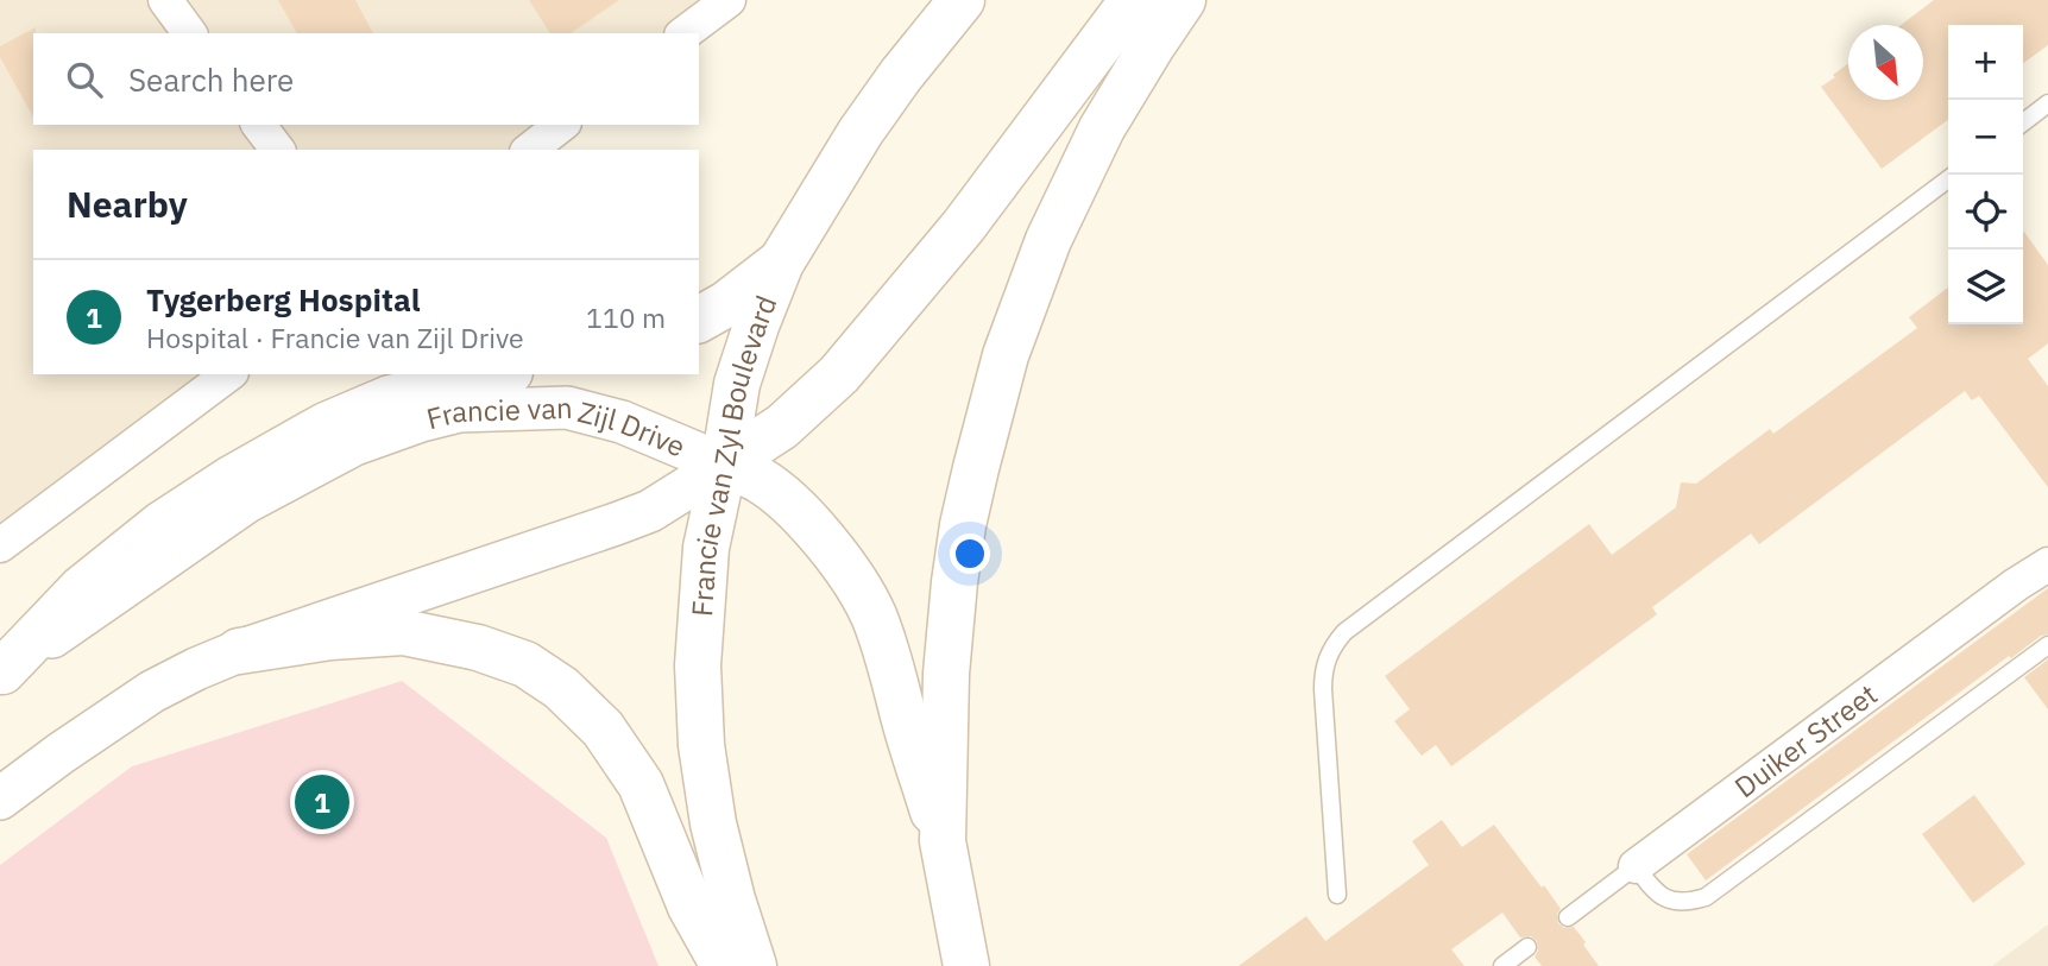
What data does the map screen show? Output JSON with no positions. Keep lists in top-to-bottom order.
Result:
{
  "streets": {
    "main road": ["Francie van Zyl Boulevard"],
    "street": ["Francie van Zijl Drive", "Duiker Street"]
  },
  "crossings": [
    ["Francie van Zijl Drive", "Francie van Zyl Boulevard"]
  ],
  "north": "bottom right",
  "page": {
    "map_buttons": ["+", "−"],
    "search": "Search here",
    "heading": "Nearby",
    "list": [
      {
        "mark": "1",
        "name": "Tygerberg Hospital",
        "note": "Hospital · Francie van Zijl Drive",
        "value": "110 m"
      }
    ],
    "pins": "1"
  }
}
